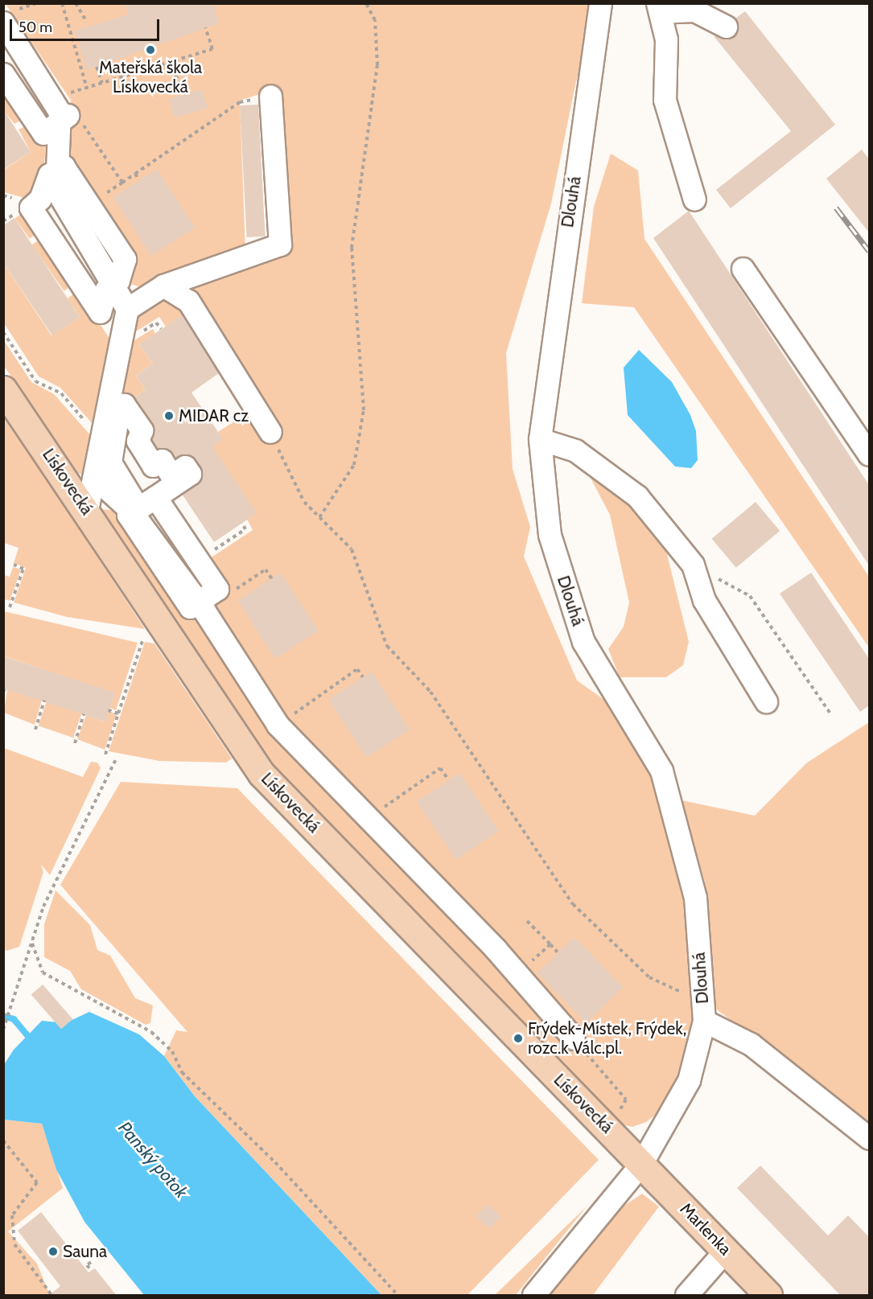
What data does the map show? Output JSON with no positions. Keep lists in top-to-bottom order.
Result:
{
  "streets": {
    "main road": ["Lískovecká", "Marlenka"],
    "street": ["Dlouhá"]
  },
  "crossings": [
    ["Dlouhá", "Lískovecká"],
    ["Dlouhá", "Marlenka"],
    ["Lískovecká", "Marlenka"]
  ],
  "water": ["Panský potok"],
  "places": [
    "Mateřská škola Lískovecká",
    "MIDAR cz",
    "Frýdek-Místek, Frýdek, rozc.k Válc.pl.",
    "Sauna"
  ],
  "scale_bar": "50 m"
}
